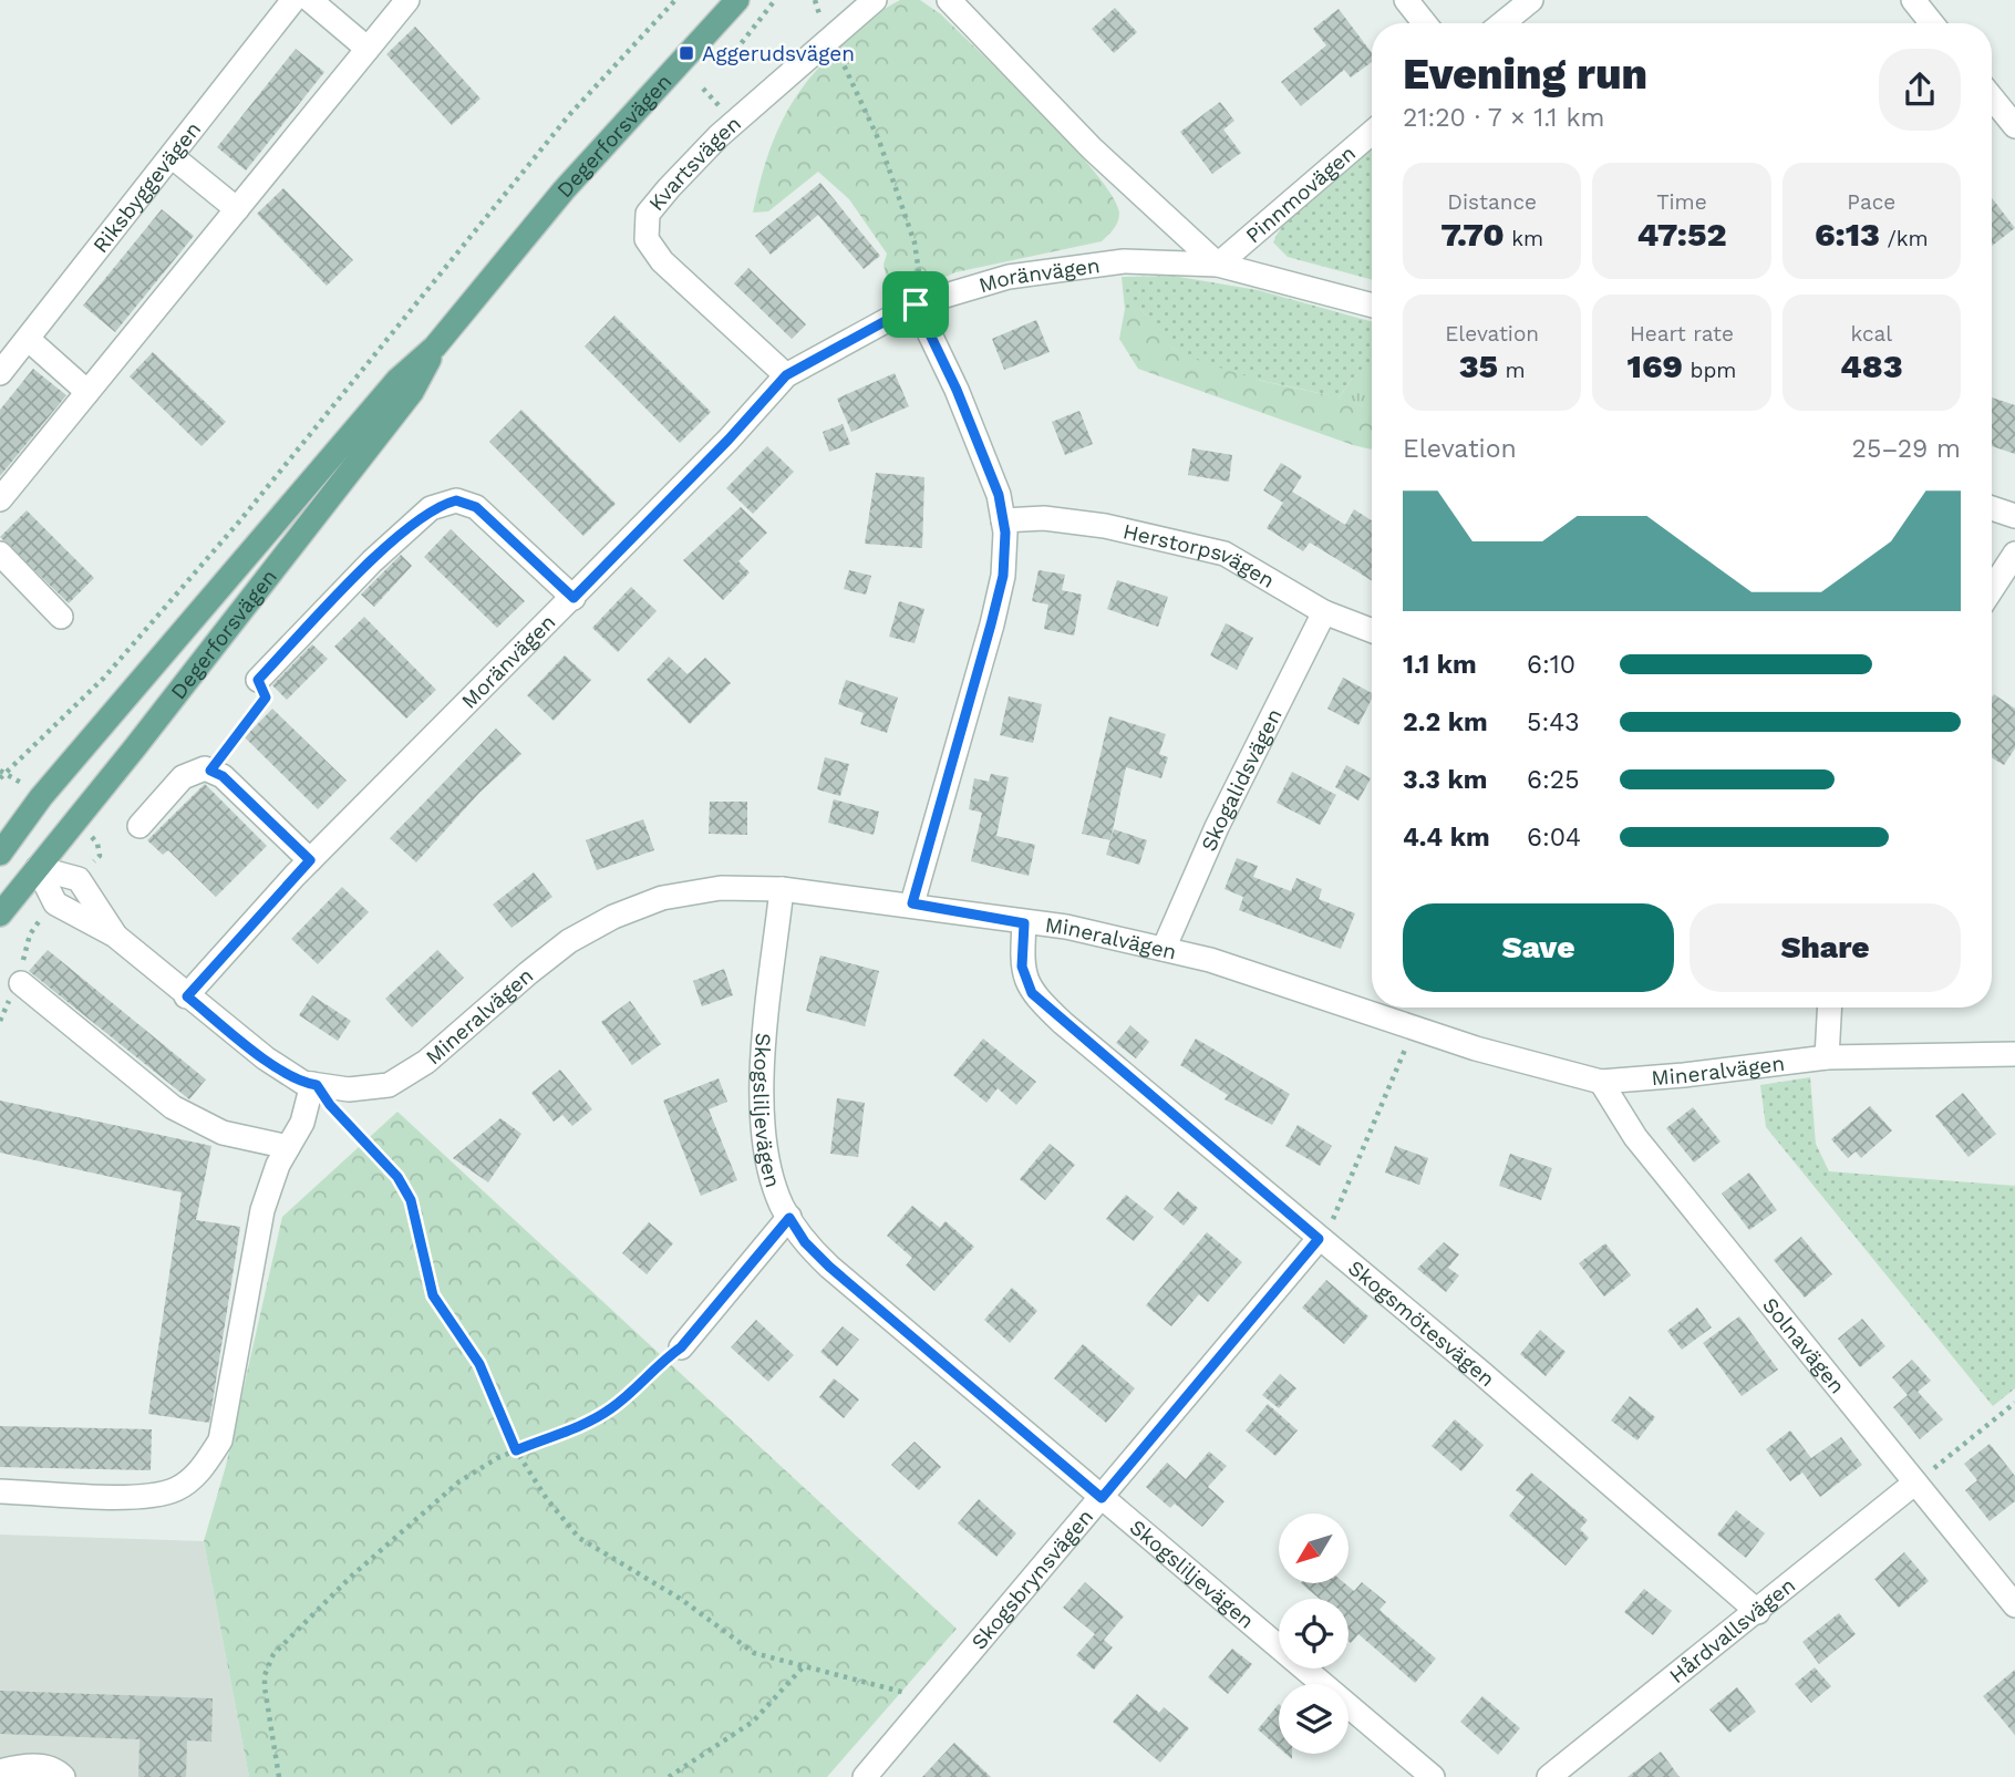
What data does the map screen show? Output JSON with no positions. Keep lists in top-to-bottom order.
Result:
{
  "streets": {
    "main road": ["Degerforsvägen"],
    "street": [
      "Kvartsvägen",
      "Riksbyggevägen",
      "Pinnmovägen",
      "Moränvägen",
      "Herstorpsvägen",
      "Skogalidsvägen",
      "Mineralvägen",
      "Skogsliljevägen",
      "Skogsmötesvägen",
      "Solnavägen",
      "Skogsbrynsvägen",
      "Hårdvallsvägen"
    ]
  },
  "crossings": [
    ["Degerforsvägen", "Mineralvägen"],
    ["Kvartsvägen", "Moränvägen"],
    ["Pinnmovägen", "Moränvägen"],
    ["Moränvägen", "Mineralvägen"],
    ["Herstorpsvägen", "Skogalidsvägen"],
    ["Skogalidsvägen", "Mineralvägen"],
    ["Mineralvägen", "Skogsliljevägen"],
    ["Mineralvägen", "Skogsmötesvägen"],
    ["Mineralvägen", "Solnavägen"],
    ["Skogsliljevägen", "Skogsbrynsvägen"],
    ["Skogsmötesvägen", "Skogsbrynsvägen"],
    ["Skogsmötesvägen", "Hårdvallsvägen"],
    ["Solnavägen", "Hårdvallsvägen"]
  ],
  "places": {
    "transit": ["Aggerudsvägen"]
  },
  "north": "bottom left",
  "page": {
    "heading": ["Evening run", "21:20 · 7 × 1.1 km"],
    "stats": [
      ["Distance", "7.70 km"],
      ["Time", "47:52"],
      ["Pace", "6:13 /km"],
      ["Elevation", "35 m"],
      ["Heart rate", "169 bpm"],
      ["kcal", "483"]
    ],
    "chart": ["Elevation", "25–29 m"],
    "list": [
      {
        "name": "1.1 km",
        "note": "6:10"
      },
      {
        "name": "2.2 km",
        "note": "5:43"
      },
      {
        "name": "3.3 km",
        "note": "6:25"
      },
      {
        "name": "4.4 km",
        "note": "6:04"
      }
    ],
    "buttons": ["Save", "Share"]
  }
}
